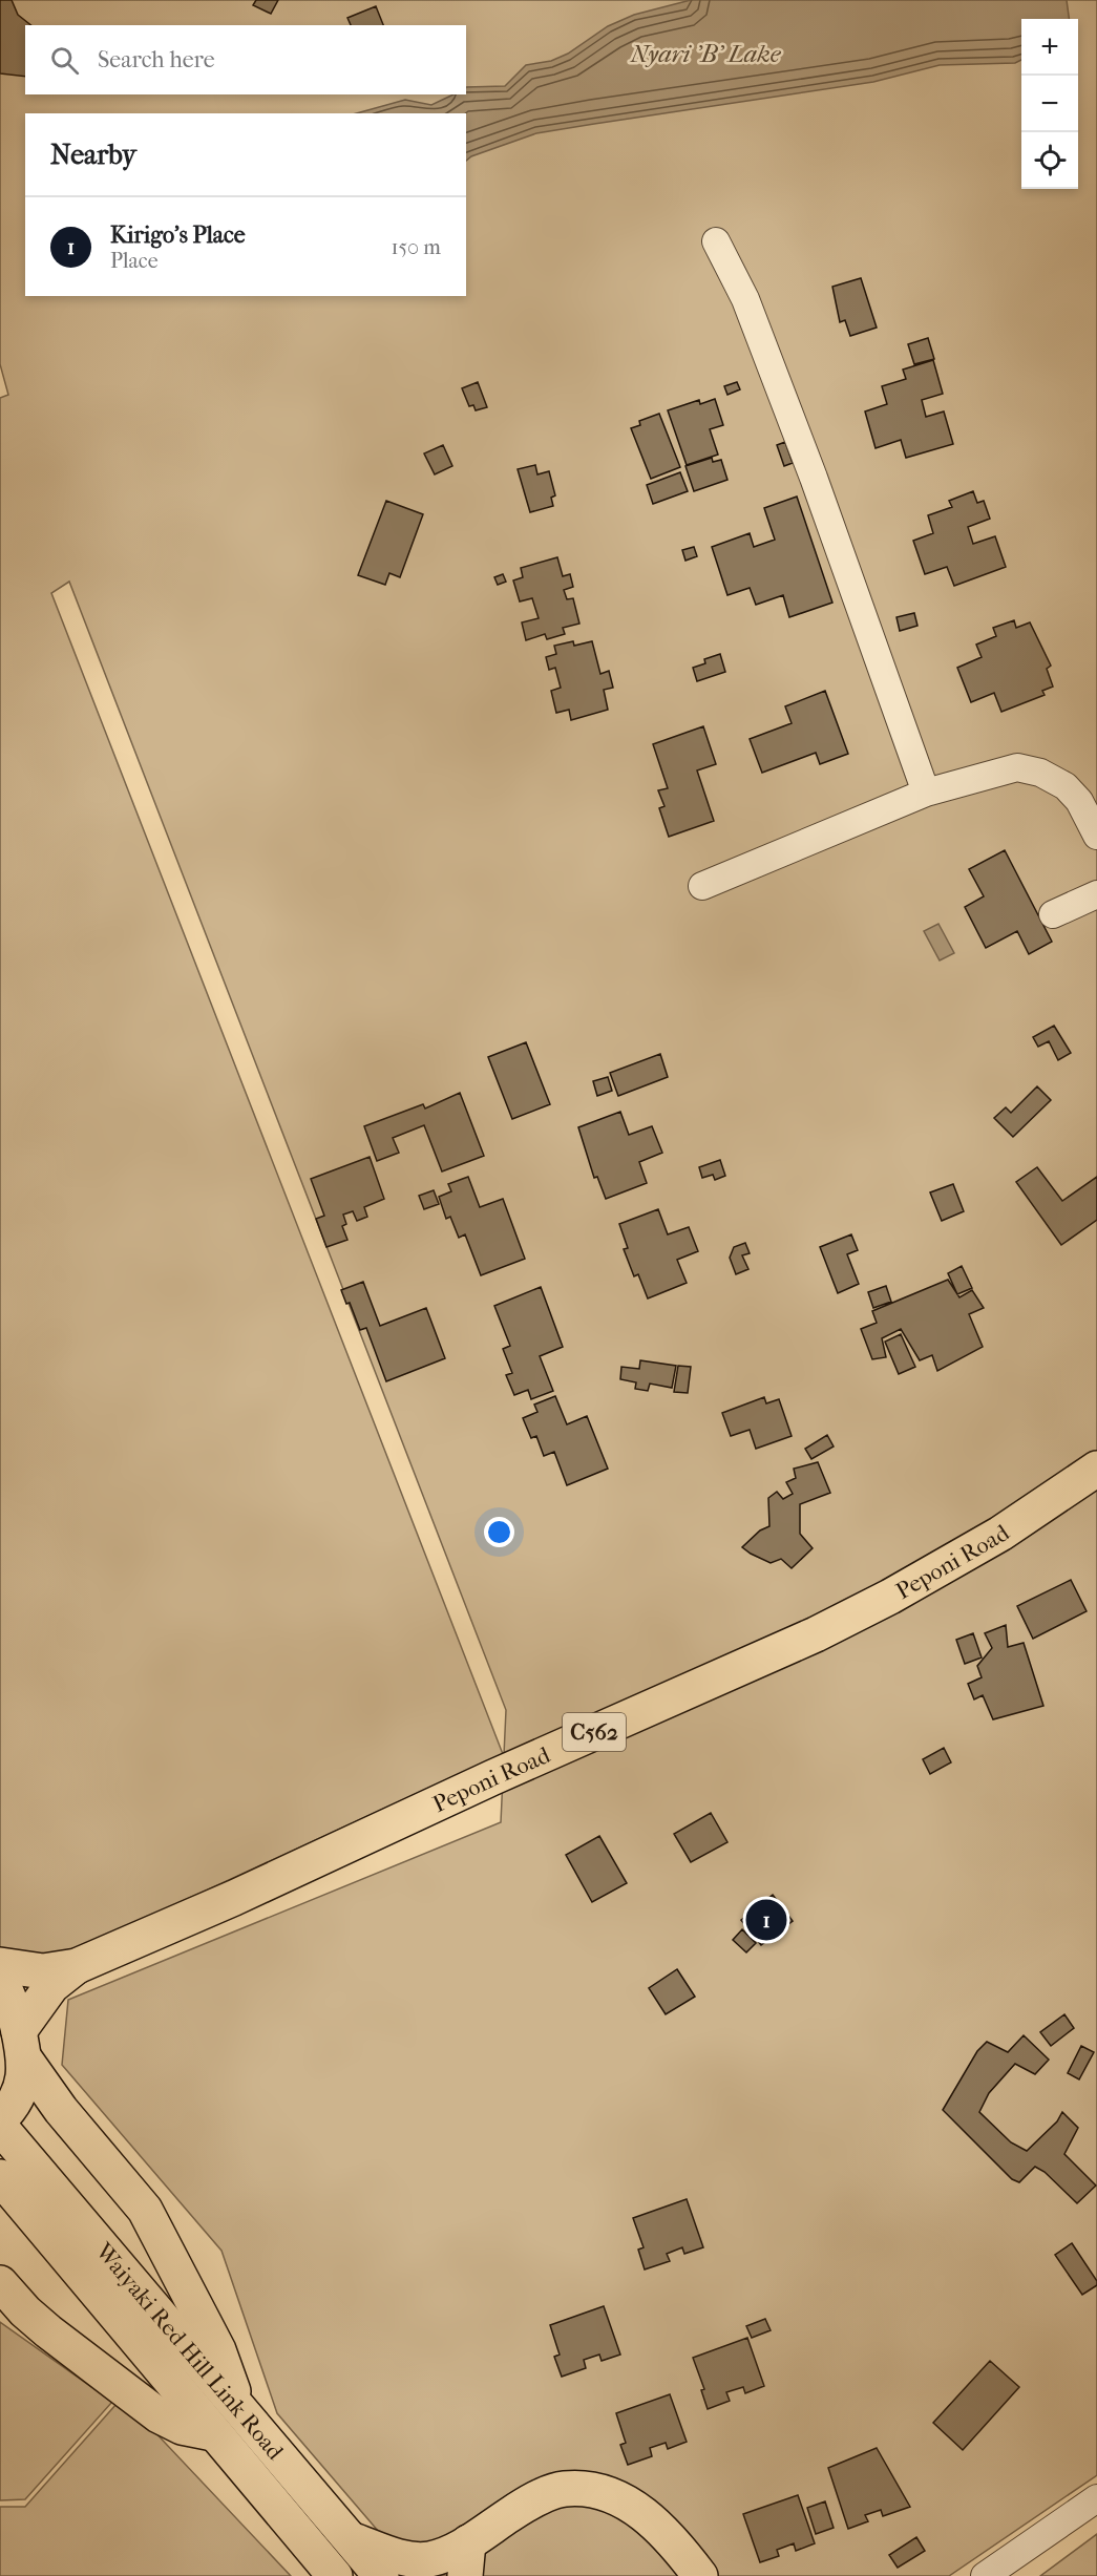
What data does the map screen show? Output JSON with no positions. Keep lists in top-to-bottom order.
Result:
{
  "streets": {
    "main road": ["Peponi Road", "C562", "Waiyaki Red Hill Link Road"]
  },
  "water": ["Nyari 'B' Lake"],
  "page": {
    "map_buttons": ["+", "−"],
    "search": "Search here",
    "heading": "Nearby",
    "list": [
      {
        "mark": "1",
        "name": "Kirigo's Place",
        "note": "Place",
        "value": "150 m"
      }
    ],
    "pins": "1"
  }
}
